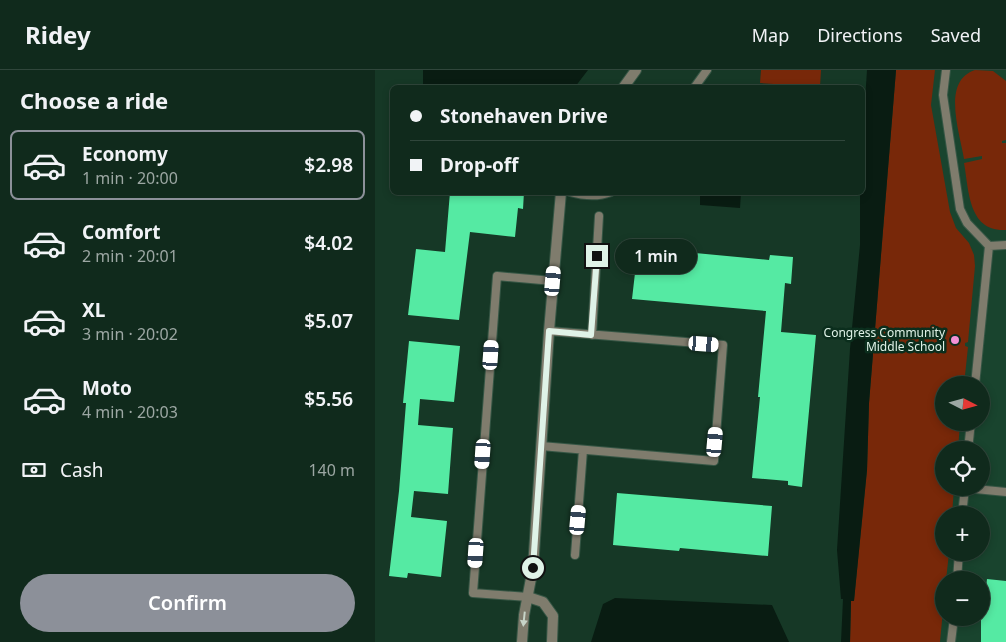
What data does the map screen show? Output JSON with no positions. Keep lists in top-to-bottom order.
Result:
{
  "places": ["Congress Community Middle School"],
  "north": "right",
  "page": {
    "header": "Ridey",
    "nav": ["Map", "Directions", "Saved"],
    "heading": "Choose a ride",
    "banner": ["Stonehaven Drive", "Drop-off"],
    "list": [
      {
        "name": "Economy",
        "note": "1 min · 20:00",
        "value": "$2.98"
      },
      {
        "name": "Comfort",
        "note": "2 min · 20:01",
        "value": "$4.02"
      },
      {
        "name": "XL",
        "note": "3 min · 20:02",
        "value": "$5.07"
      },
      {
        "name": "Moto",
        "note": "4 min · 20:03",
        "value": "$5.56"
      }
    ],
    "bubble": "1 min",
    "map_buttons": ["+", "−"],
    "pay": ["Cash", "140 m"],
    "buttons": "Confirm"
  }
}
